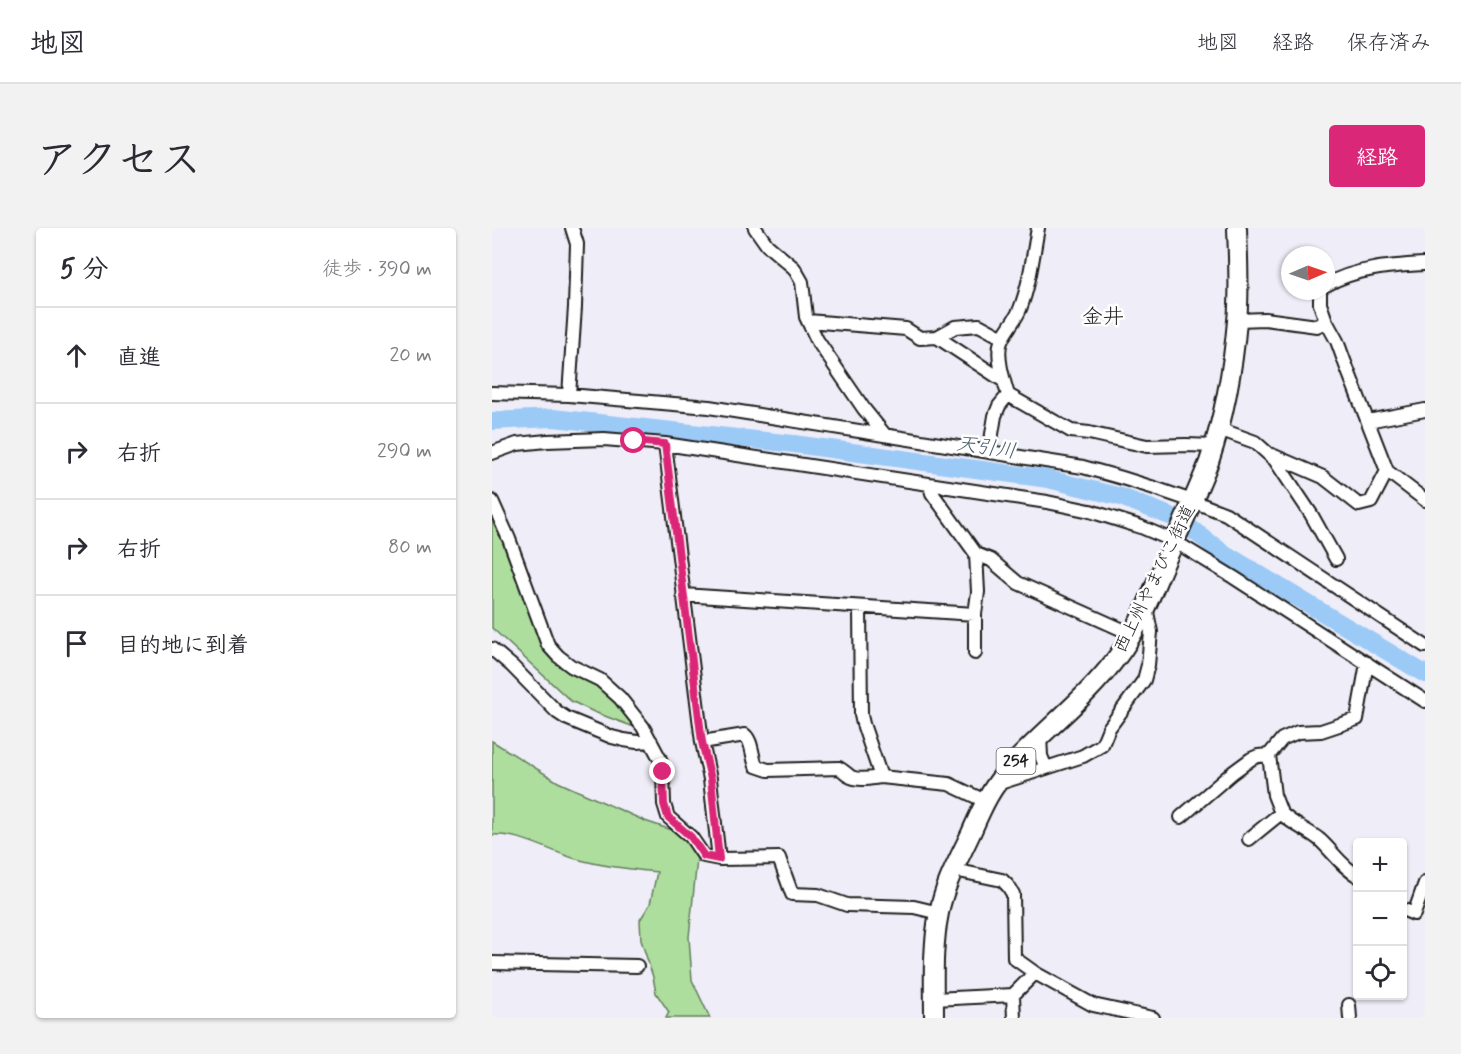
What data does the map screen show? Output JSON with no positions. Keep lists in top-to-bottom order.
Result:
{
  "streets": {
    "highway": ["西上州やまびこ街道", "254"]
  },
  "districts": ["金井"],
  "water": ["天引川"],
  "north": "right",
  "page": {
    "header": "地図",
    "nav": ["地図", "経路", "保存済み"],
    "title": "アクセス",
    "buttons": "経路",
    "heading": ["5 分", "徒歩 · 390 m"],
    "list": [
      ["直進", "20 m"],
      ["右折", "290 m"],
      ["右折", "80 m"],
      "目的地に到着"
    ],
    "map_buttons": ["+", "−"]
  }
}
